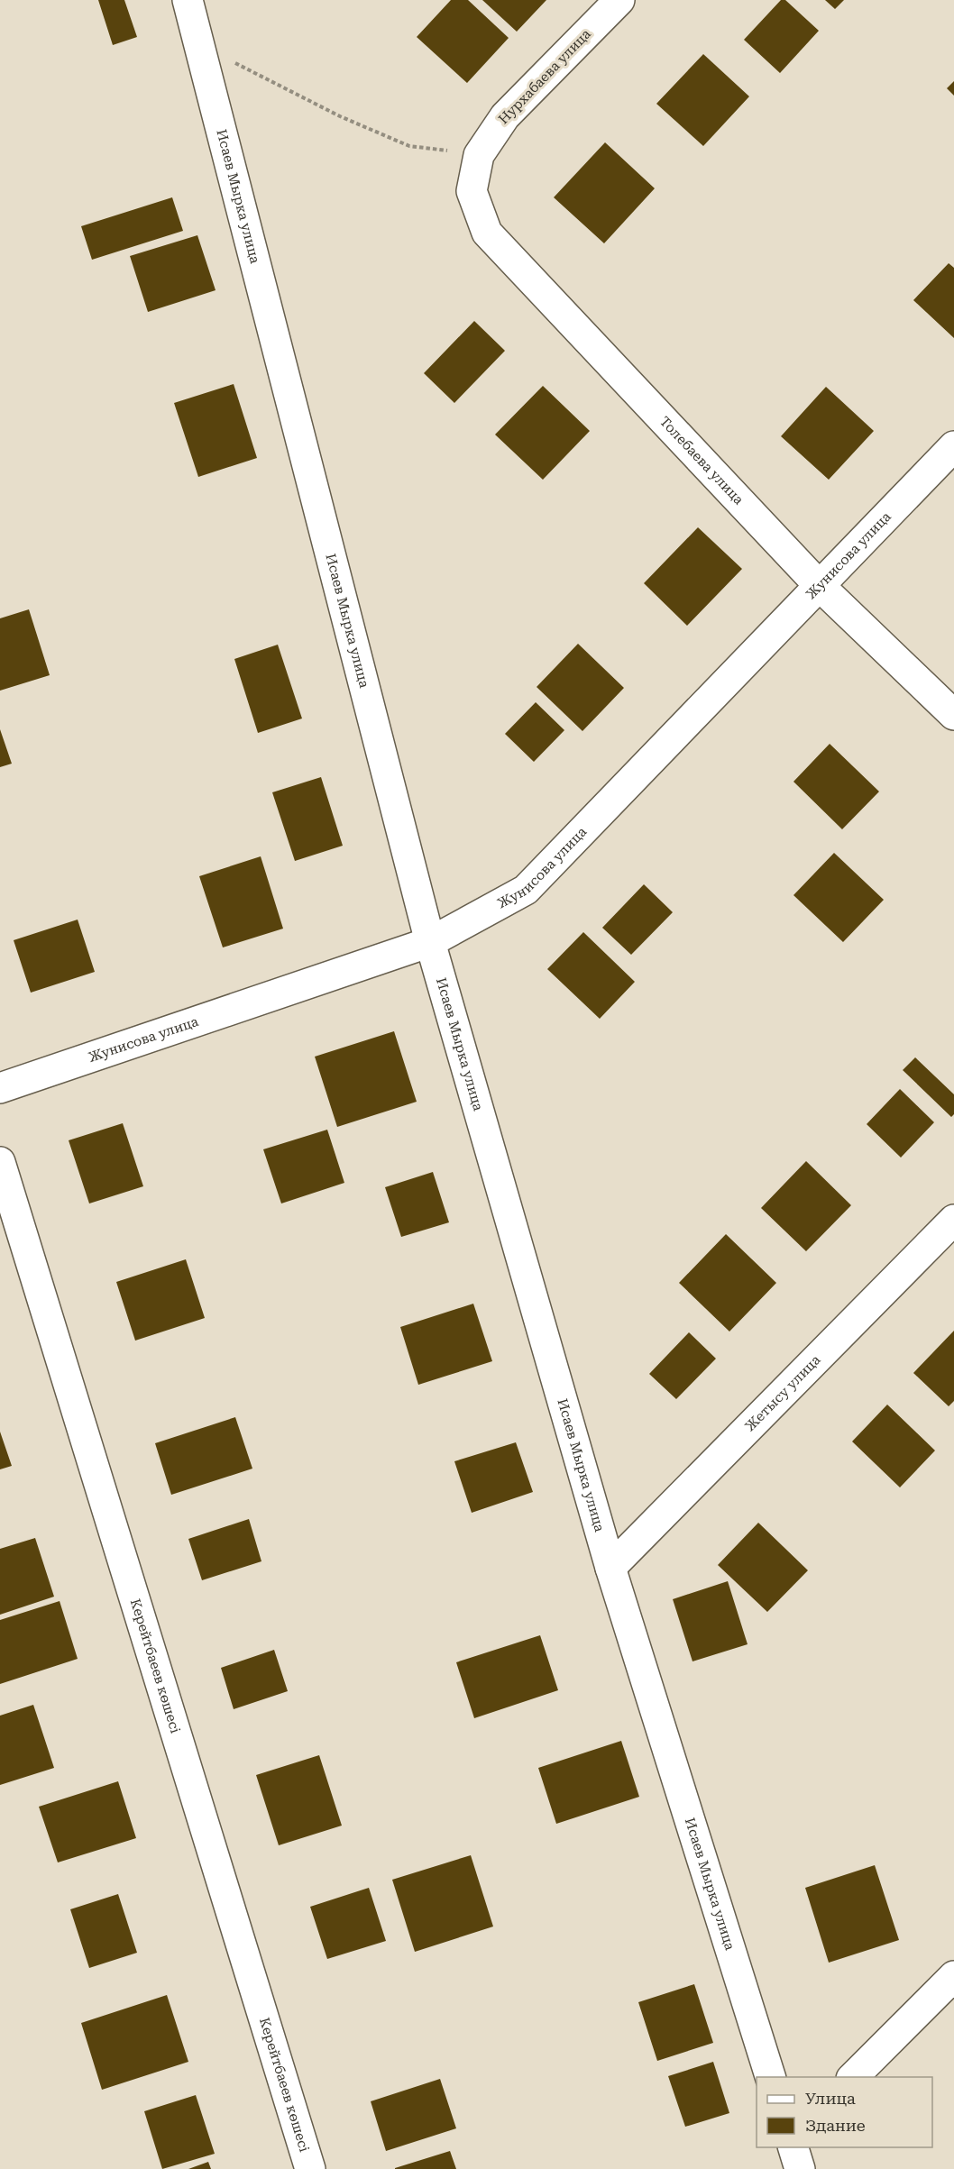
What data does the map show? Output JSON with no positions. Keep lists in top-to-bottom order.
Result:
{
  "streets": {
    "street": [
      "Нурхабаева улица",
      "Исаев Мырка улица",
      "Толебаева улица",
      "Жунисова улица",
      "Жетысу улица",
      "Керейтбаеев көшесі"
    ]
  },
  "crossings": [
    ["Нурхабаева улица", "Толебаева улица"],
    ["Исаев Мырка улица", "Жунисова улица"],
    ["Исаев Мырка улица", "Жетысу улица"],
    ["Толебаева улица", "Жунисова улица"]
  ],
  "legend": ["Улица", "Здание"]
}
